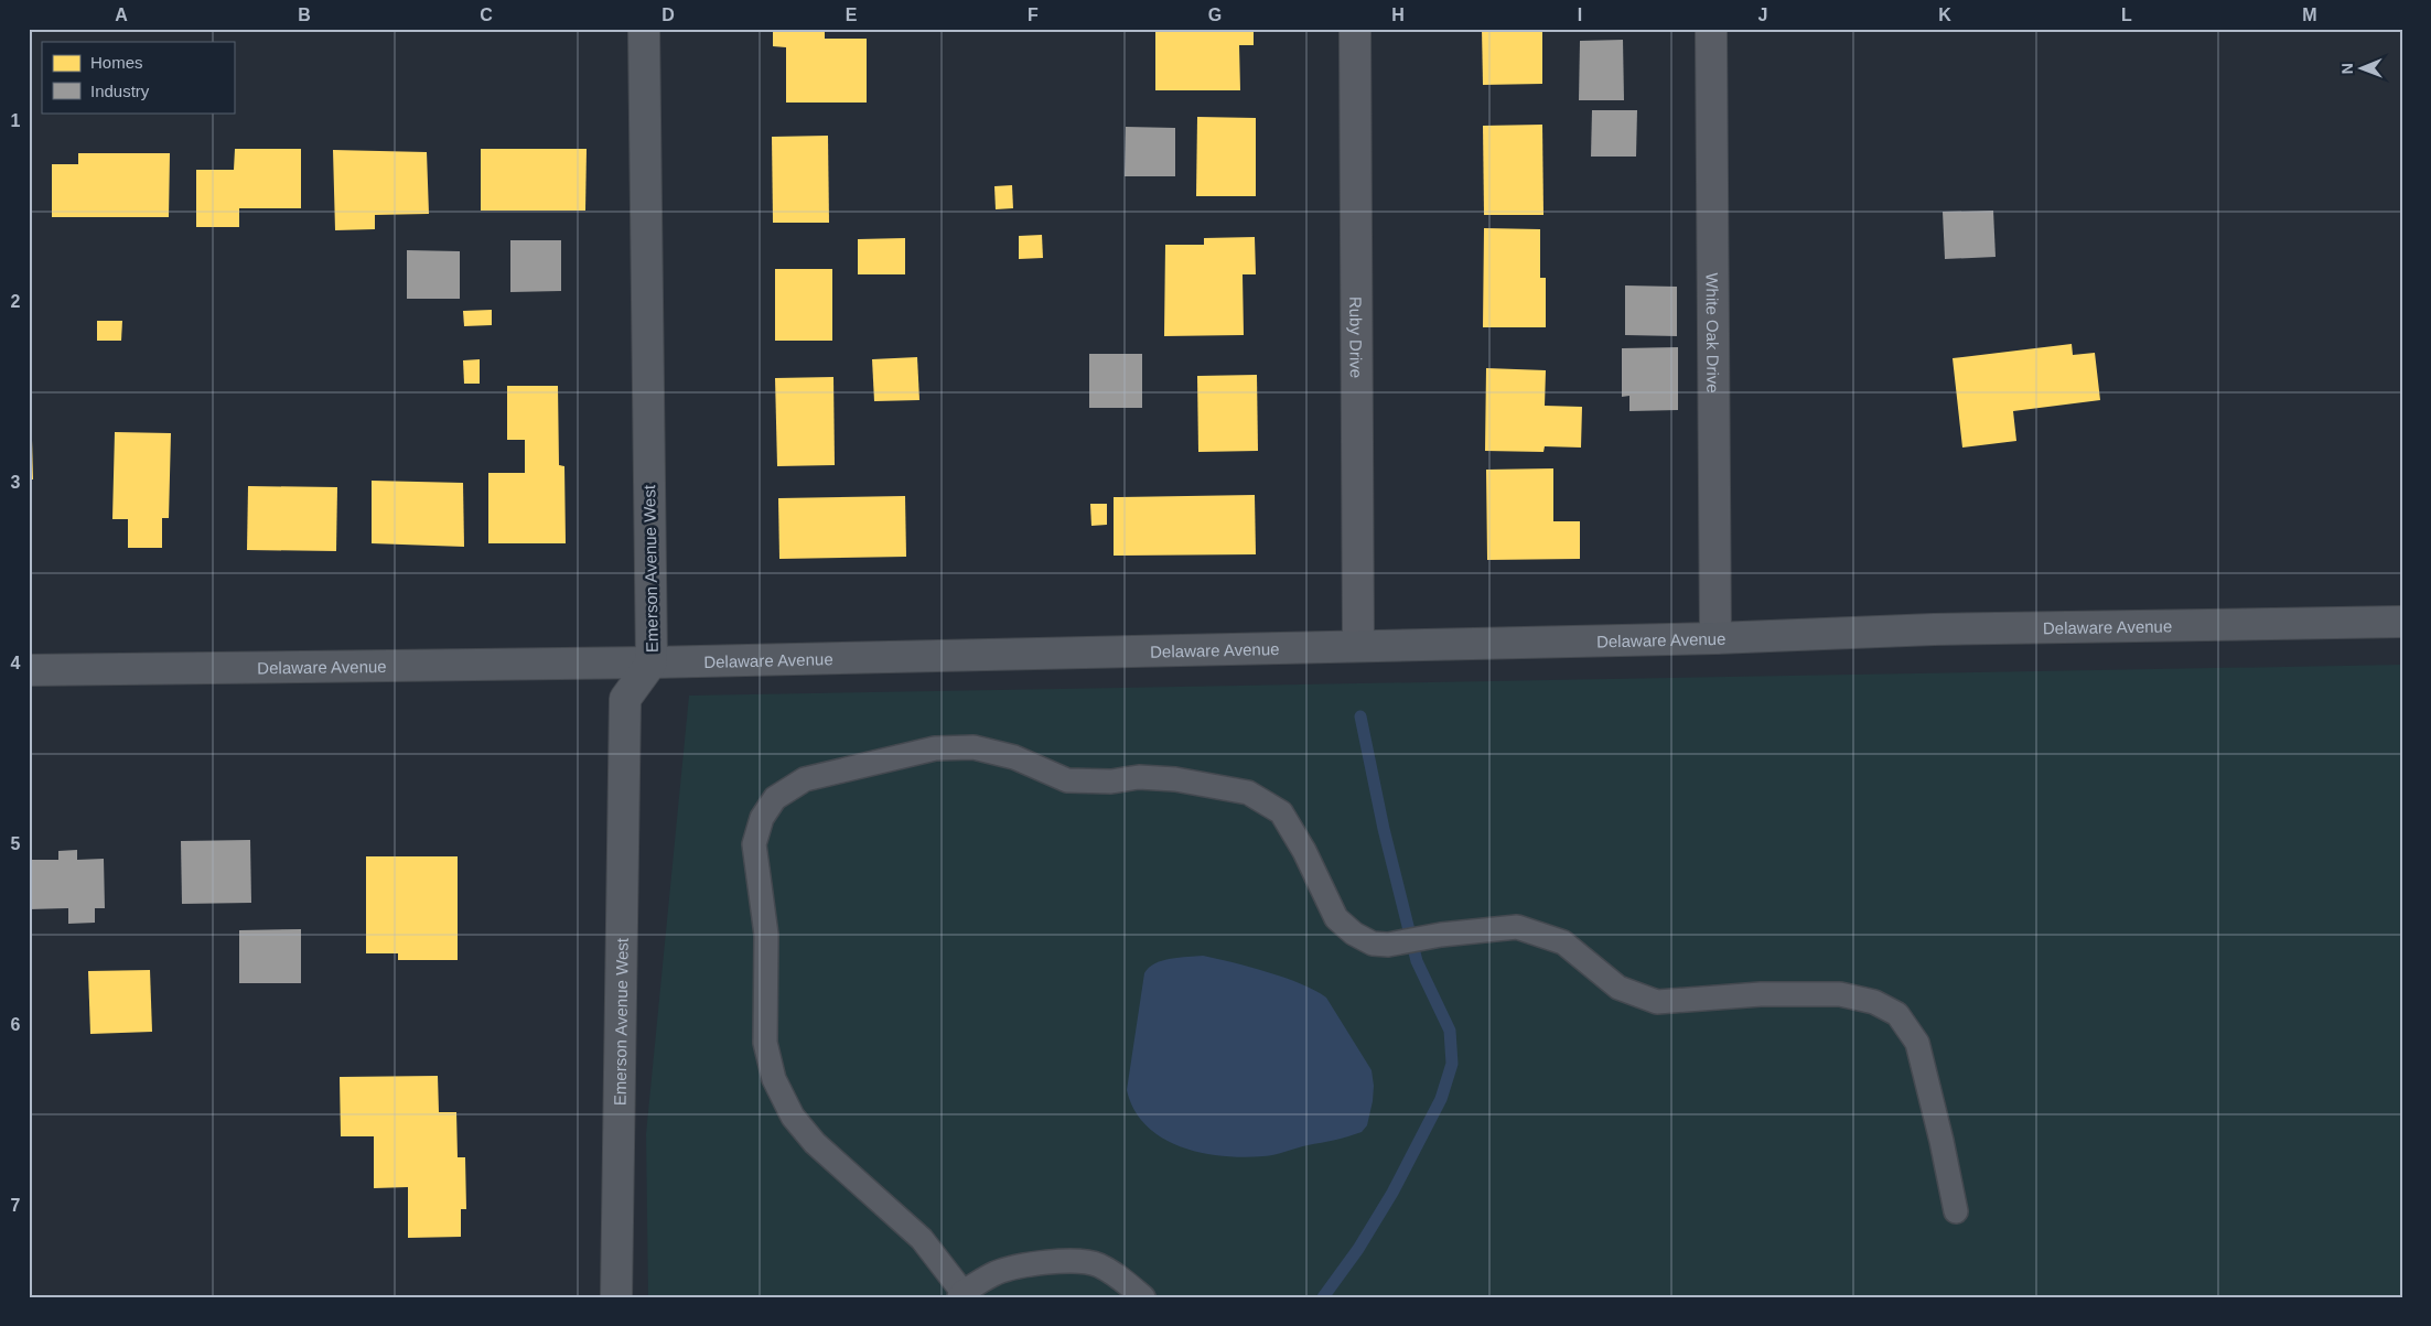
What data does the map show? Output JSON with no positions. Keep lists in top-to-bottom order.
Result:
{
  "streets": {
    "street": [
      "White Oak Drive",
      "Ruby Drive",
      "Emerson Avenue West",
      "Delaware Avenue"
    ]
  },
  "crossings": [
    ["White Oak Drive", "Delaware Avenue"],
    ["Ruby Drive", "Delaware Avenue"],
    ["Emerson Avenue West", "Delaware Avenue"]
  ],
  "legend": ["Homes", "Industry"],
  "north": "left",
  "grid": {
    "columns": [
      "A",
      "B",
      "C",
      "D",
      "E",
      "F",
      "G",
      "H",
      "I",
      "J",
      "K",
      "L",
      "M"
    ],
    "rows": [
      "1",
      "2",
      "3",
      "4",
      "5",
      "6",
      "7"
    ]
  }
}
